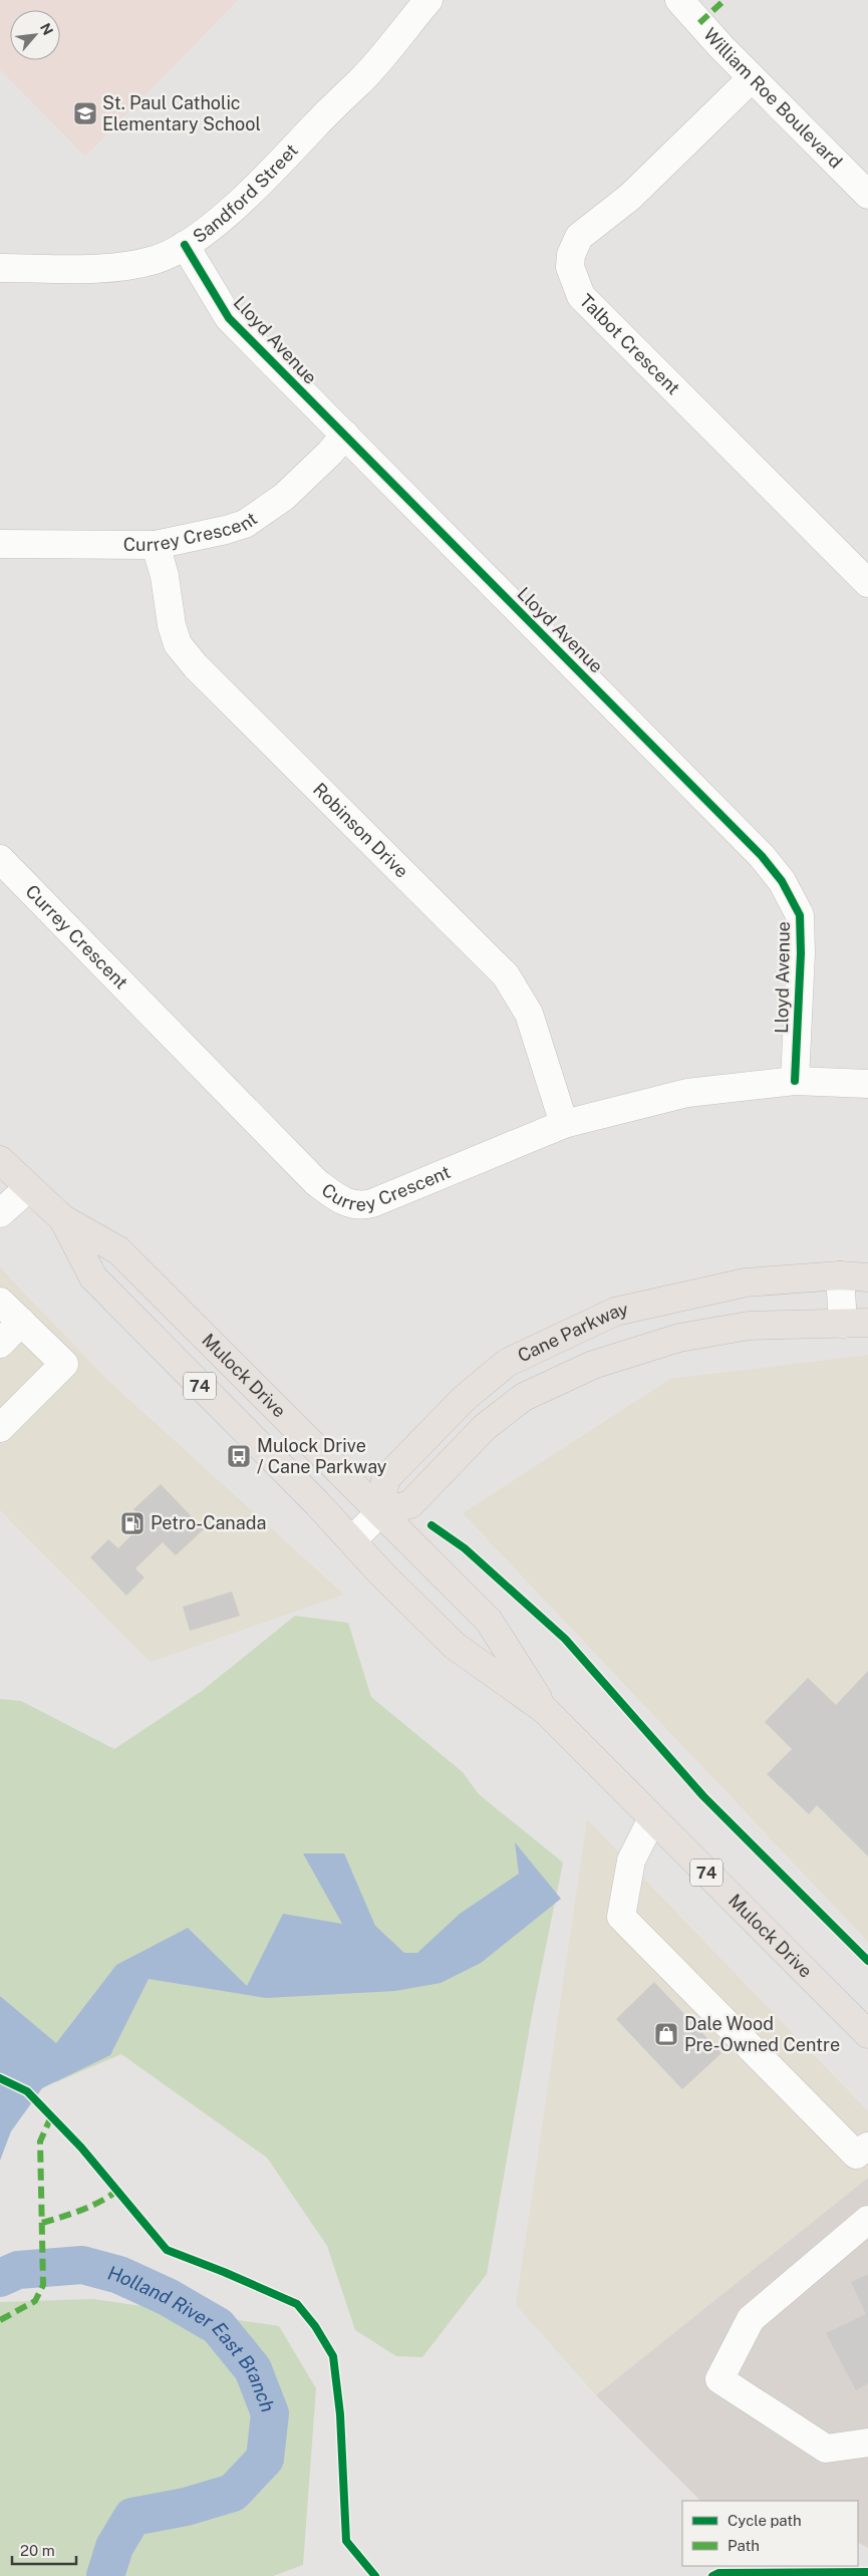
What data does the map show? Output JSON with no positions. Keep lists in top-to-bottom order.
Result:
{
  "streets": {
    "main road": ["Cane Parkway", "Mulock Drive", "74"],
    "street": [
      "William Roe Boulevard",
      "Sandford Street",
      "Lloyd Avenue",
      "Talbot Crescent",
      "Currey Crescent",
      "Robinson Drive"
    ]
  },
  "crossings": [
    ["William Roe Boulevard", "Talbot Crescent"],
    ["Sandford Street", "Lloyd Avenue"],
    ["Lloyd Avenue", "Currey Crescent"],
    ["Currey Crescent", "Robinson Drive"],
    ["Cane Parkway", "Mulock Drive"]
  ],
  "water": ["Holland River East Branch"],
  "places": {
    "school or university": ["St. Paul Catholic Elementary School"],
    "bus stop": ["Mulock Drive / Cane Parkway"],
    "fuel station": ["Petro-Canada"],
    "shop": ["Dale Wood Pre-Owned Centre"]
  },
  "legend": ["Cycle path", "Path"],
  "scale_bar": "20 m",
  "north": "top right"
}
